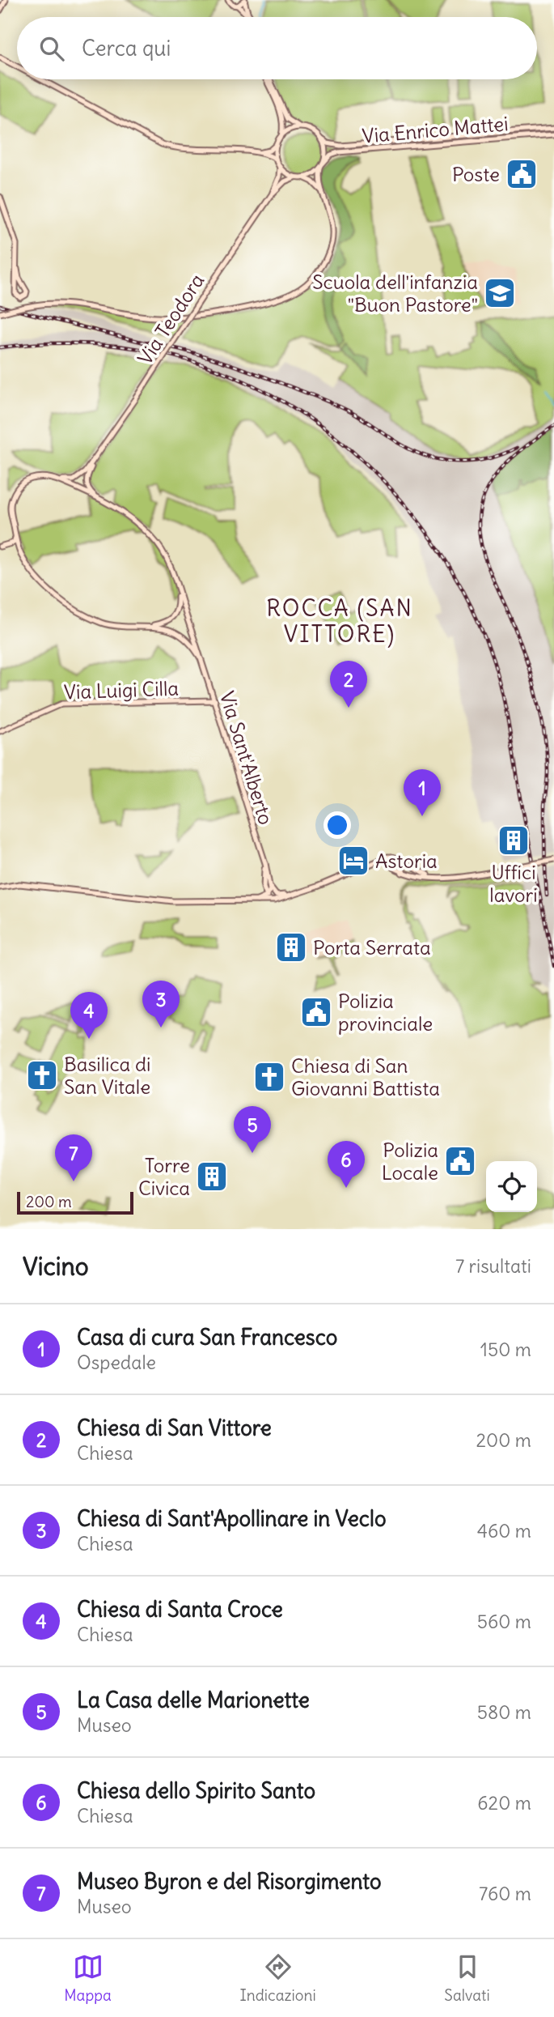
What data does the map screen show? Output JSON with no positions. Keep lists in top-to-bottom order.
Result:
{
  "streets": {
    "street": [
      "Via Enrico Mattei",
      "Via Teodora",
      "Via Luigi Cilla",
      "Via Sant'Alberto"
    ]
  },
  "crossings": [
    ["Via Enrico Mattei", "Via Teodora"],
    ["Via Teodora", "Via Sant'Alberto"],
    ["Via Luigi Cilla", "Via Sant'Alberto"]
  ],
  "districts": ["ROCCA (SAN VITTORE)"],
  "places": {
    "public building": ["Poste", "Polizia provinciale", "Polizia Locale"],
    "school or university": ["Scuola dell'infanzia \"Buon Pastore\""],
    "building": ["Uffici lavori", "Porta Serrata", "Torre Civica"],
    "hotel": ["Astoria"],
    "church": ["Basilica di San Vitale", "Chiesa di San Giovanni Battista"]
  },
  "scale_bar": "200 m",
  "page": {
    "search": "Cerca qui",
    "pins": [
      "2",
      "1",
      "3",
      "4",
      "5",
      "7",
      "6"
    ],
    "scale": "200 m",
    "heading": ["Vicino", "7 risultati"],
    "list": [
      {
        "mark": "1",
        "name": "Casa di cura San Francesco",
        "note": "Ospedale",
        "value": "150 m"
      },
      {
        "mark": "2",
        "name": "Chiesa di San Vittore",
        "note": "Chiesa",
        "value": "200 m"
      },
      {
        "mark": "3",
        "name": "Chiesa di Sant'Apollinare in Veclo",
        "note": "Chiesa",
        "value": "460 m"
      },
      {
        "mark": "4",
        "name": "Chiesa di Santa Croce",
        "note": "Chiesa",
        "value": "560 m"
      },
      {
        "mark": "5",
        "name": "La Casa delle Marionette",
        "note": "Museo",
        "value": "580 m"
      },
      {
        "mark": "6",
        "name": "Chiesa dello Spirito Santo",
        "note": "Chiesa",
        "value": "620 m"
      },
      {
        "mark": "7",
        "name": "Museo Byron e del Risorgimento",
        "note": "Museo",
        "value": "760 m"
      }
    ],
    "nav": ["Mappa", "Indicazioni", "Salvati"]
  }
}
